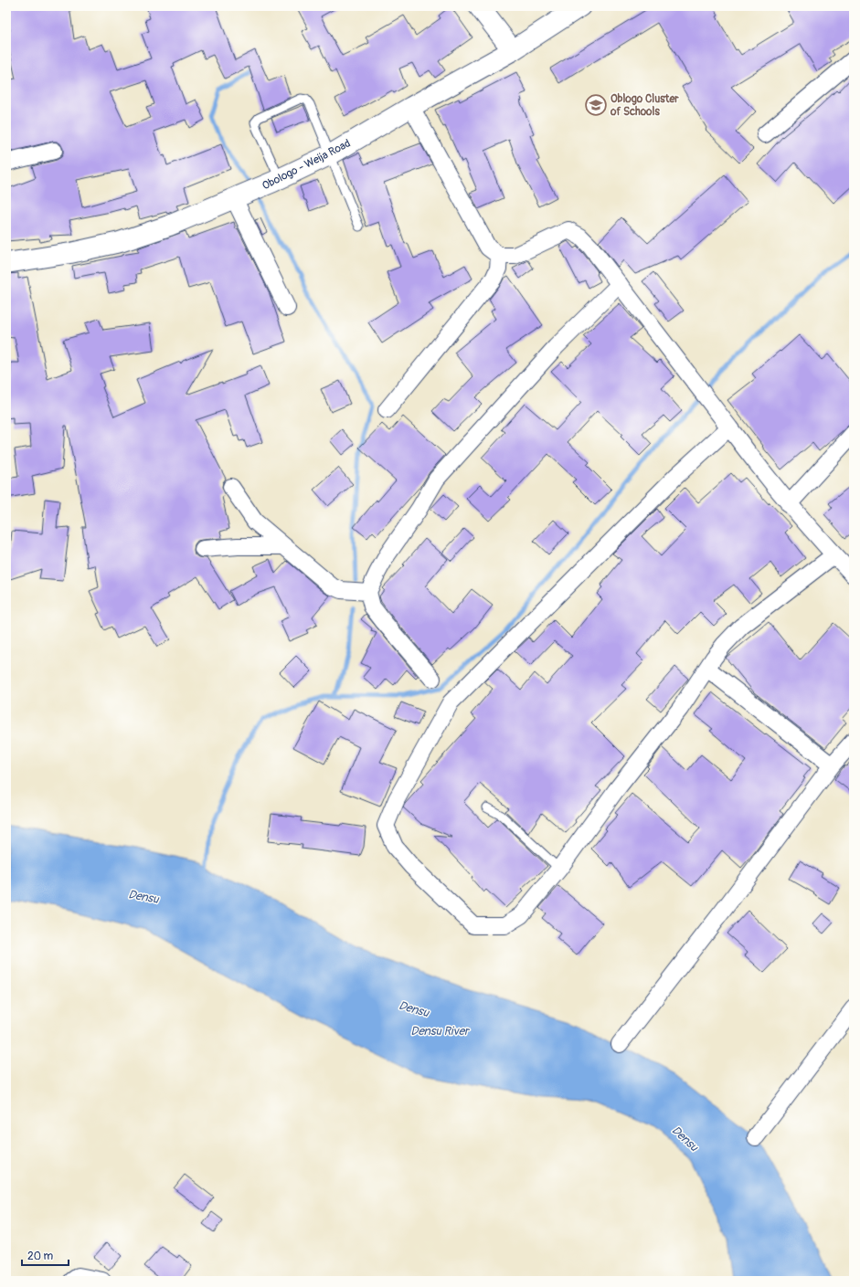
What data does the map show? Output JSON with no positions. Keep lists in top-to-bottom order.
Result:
{
  "streets": {
    "street": ["Obologo - Weija Road"]
  },
  "water": ["Densu", "Densu River"],
  "places": {
    "school or university": ["Oblogo Cluster of Schools"]
  },
  "scale_bar": "20 m"
}
